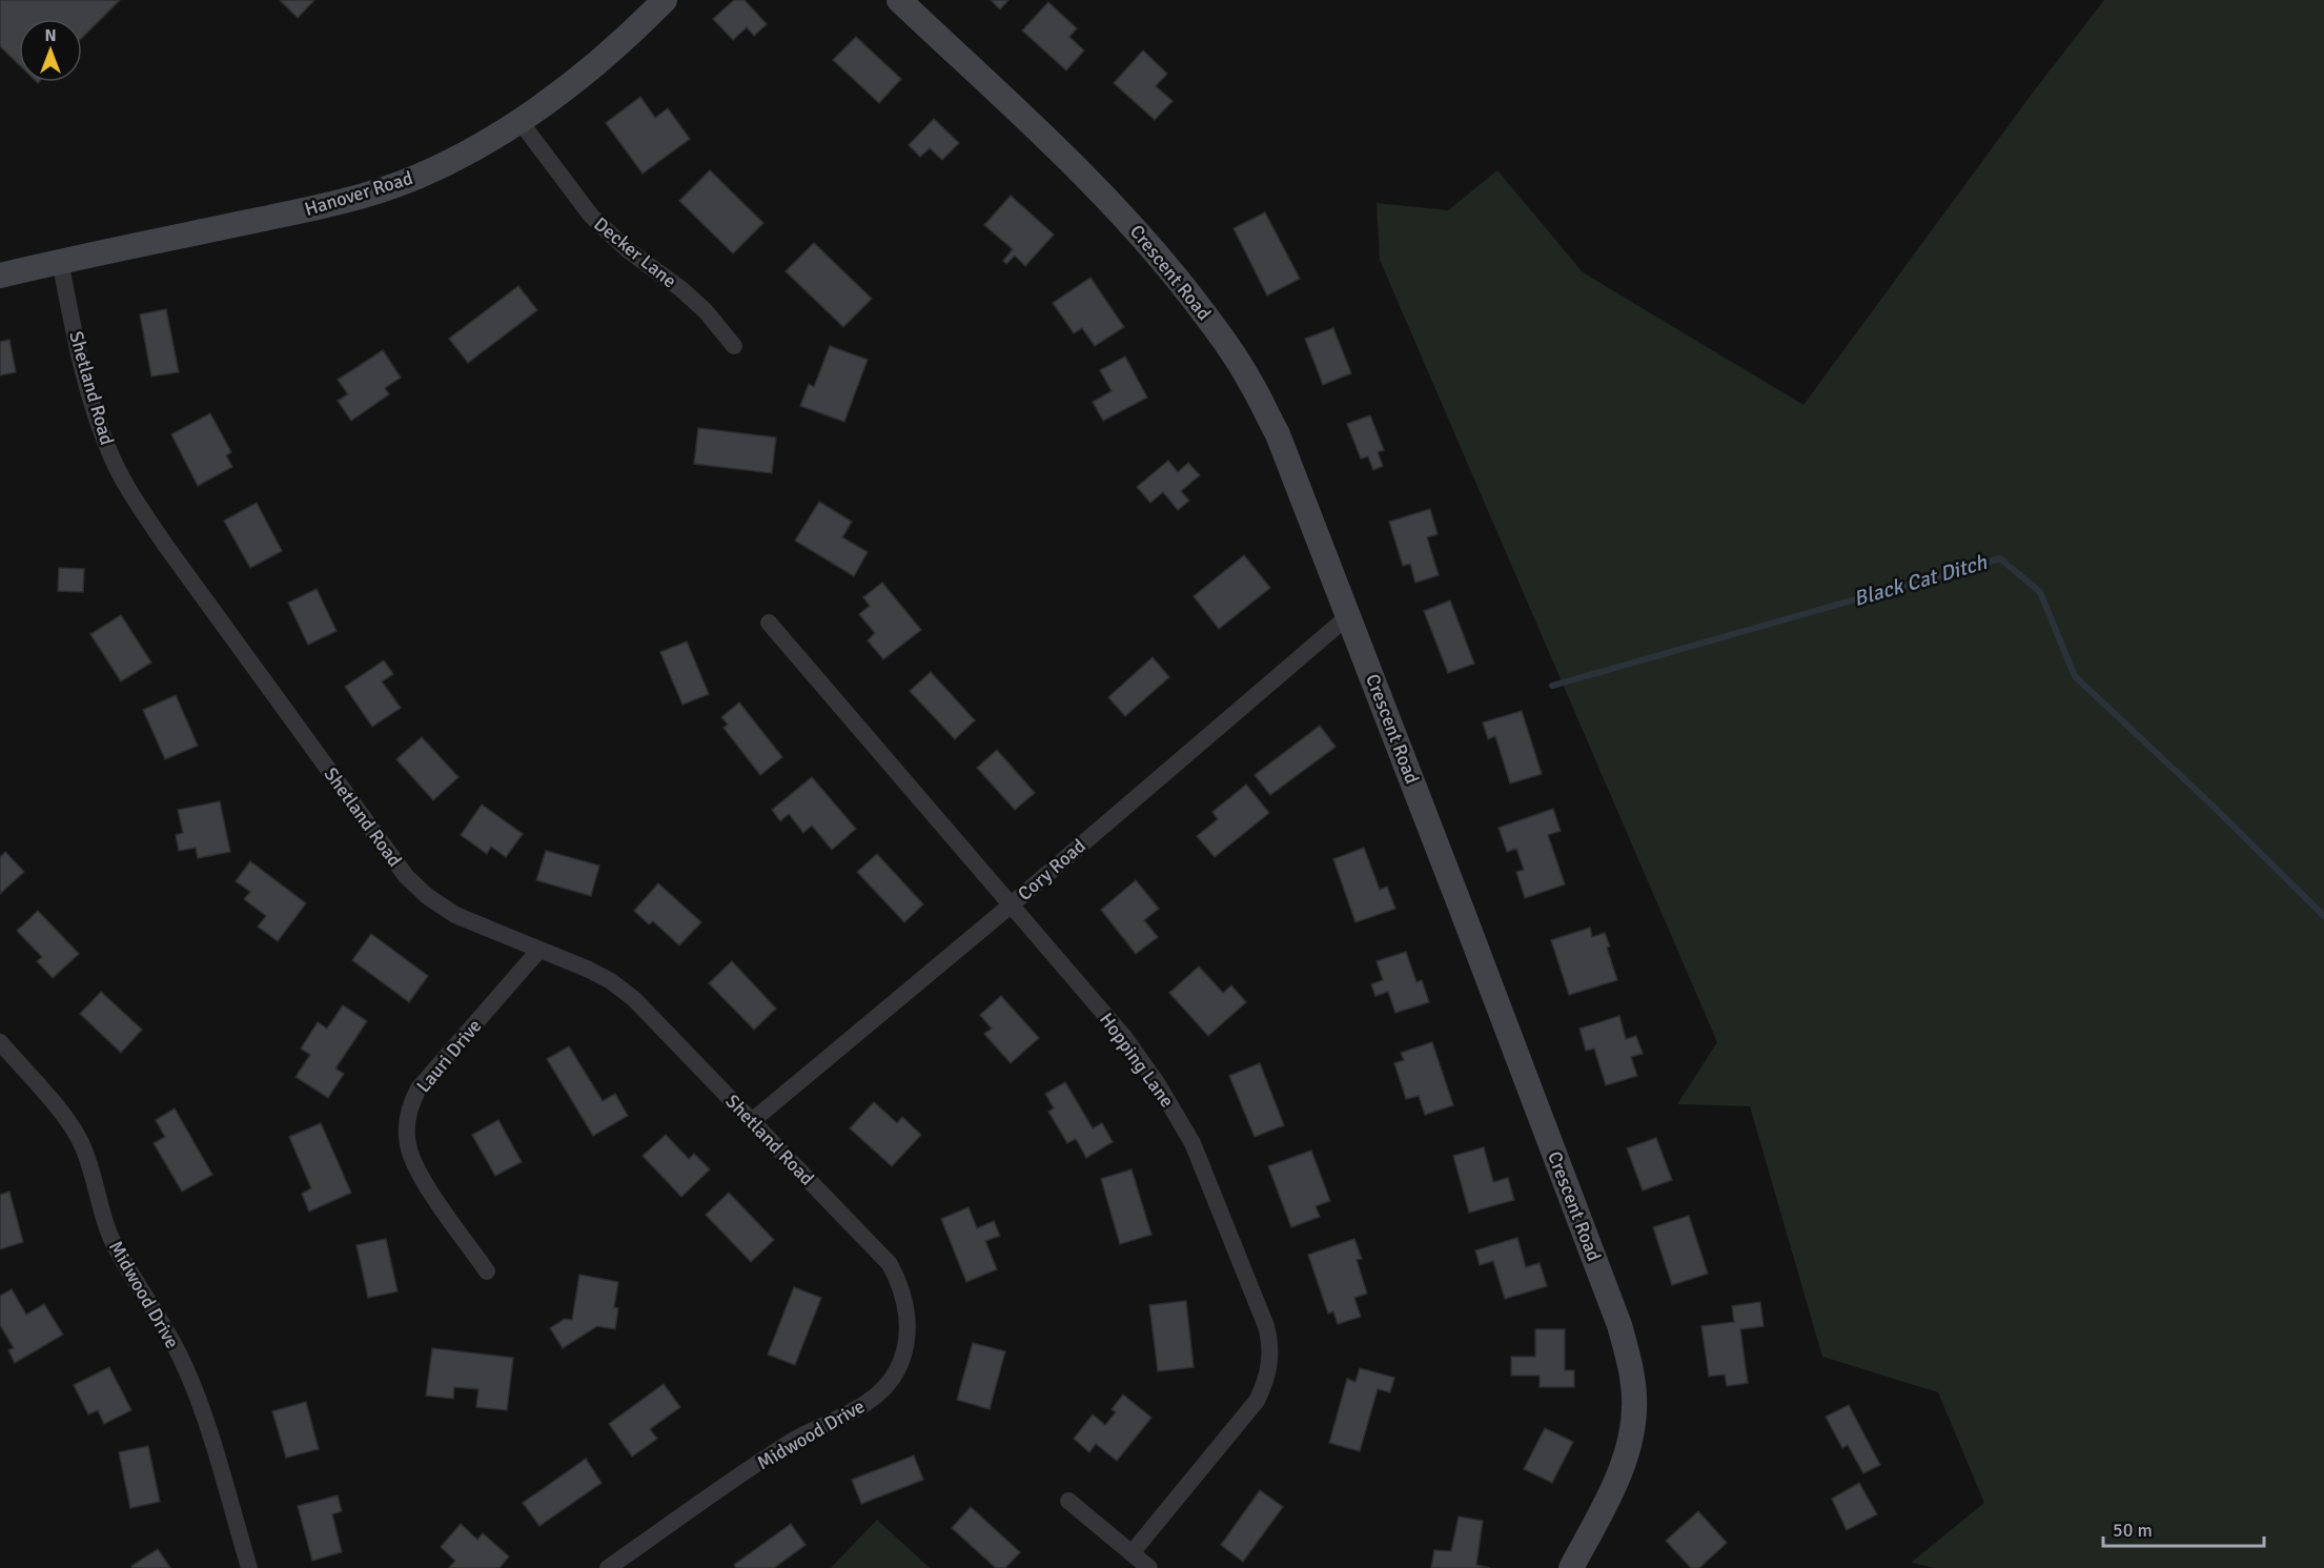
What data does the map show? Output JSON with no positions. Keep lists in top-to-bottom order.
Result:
{
  "streets": {
    "street": [
      "Hanover Road",
      "Decker Lane",
      "Crescent Road",
      "Shetland Road",
      "Cory Road",
      "Lauri Drive",
      "Hopping Lane",
      "Midwood Drive"
    ]
  },
  "crossings": [
    ["Hanover Road", "Decker Lane"],
    ["Hanover Road", "Shetland Road"],
    ["Crescent Road", "Cory Road"],
    ["Shetland Road", "Cory Road"],
    ["Shetland Road", "Lauri Drive"],
    ["Shetland Road", "Midwood Drive"],
    ["Cory Road", "Hopping Lane"]
  ],
  "water": ["Black Cat Ditch"],
  "scale_bar": "50 m",
  "north": "top"
}
